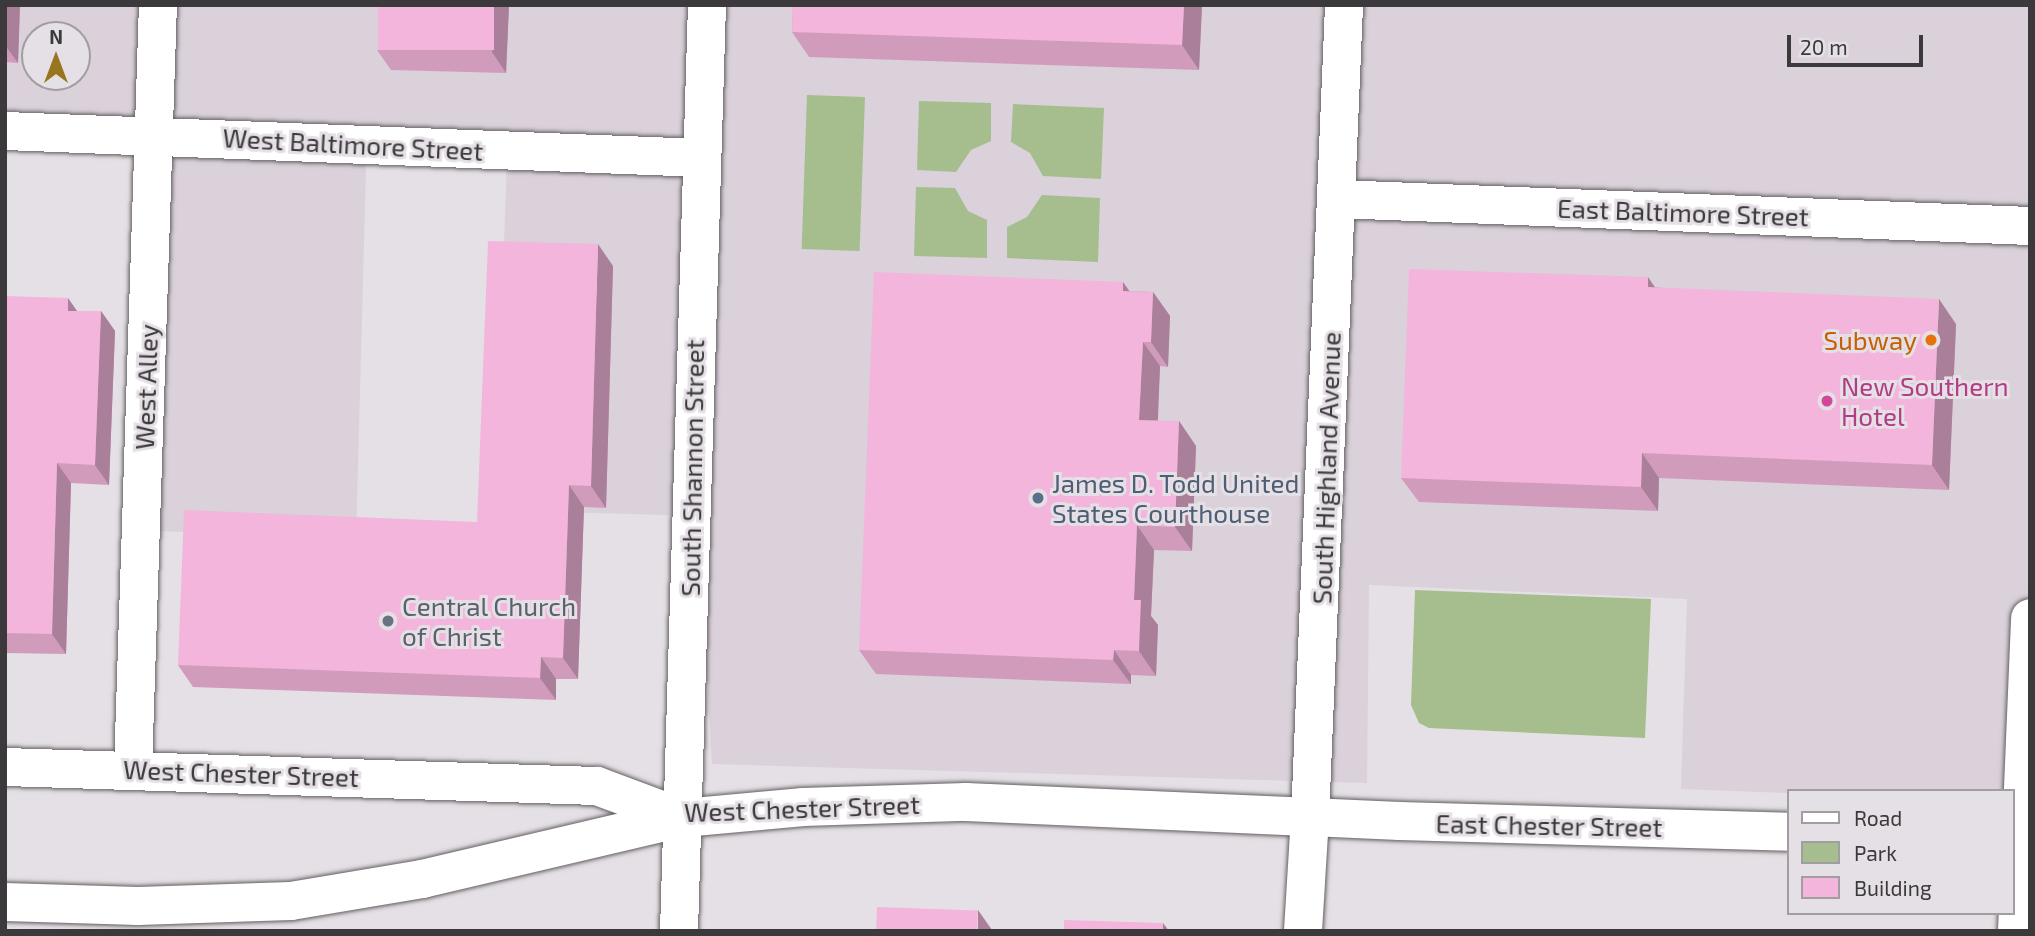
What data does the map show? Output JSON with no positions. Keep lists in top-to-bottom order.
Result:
{
  "streets": {
    "main road": [
      "West Baltimore Street",
      "East Baltimore Street",
      "West Alley",
      "South Shannon Street",
      "South Highland Avenue",
      "West Chester Street",
      "East Chester Street"
    ]
  },
  "crossings": [
    ["West Baltimore Street", "West Alley"],
    ["West Baltimore Street", "South Shannon Street"],
    ["East Baltimore Street", "South Highland Avenue"],
    ["West Alley", "West Chester Street"],
    ["South Shannon Street", "West Chester Street"],
    ["South Highland Avenue", "West Chester Street"],
    ["South Highland Avenue", "East Chester Street"],
    ["West Chester Street", "East Chester Street"]
  ],
  "places": [
    "Subway",
    "New Southern Hotel",
    "James D. Todd United States Courthouse",
    "Central Church of Christ"
  ],
  "legend": ["Road", "Park", "Building"],
  "scale_bar": "20 m",
  "north": "top"
}
